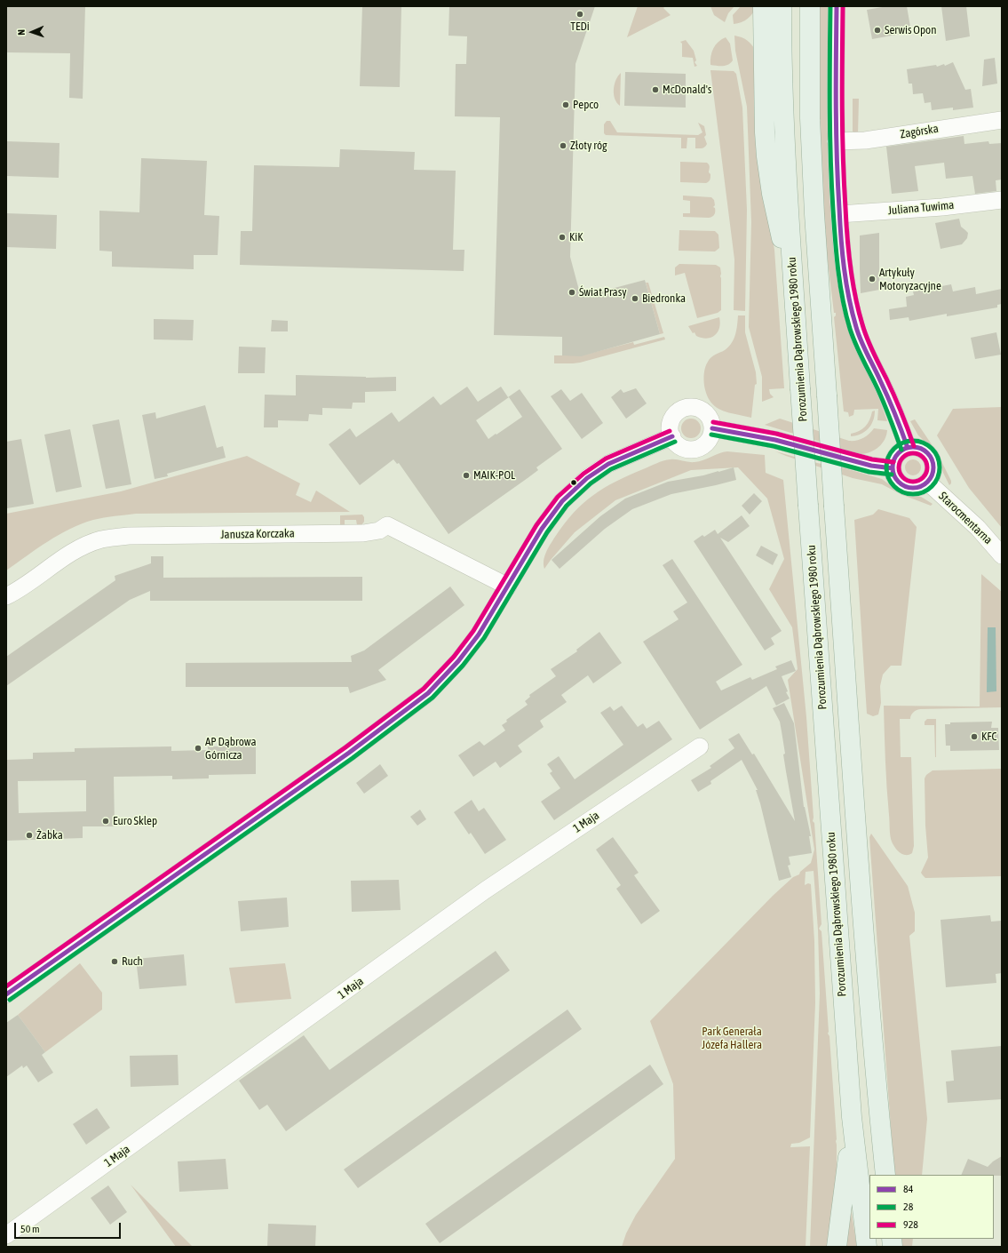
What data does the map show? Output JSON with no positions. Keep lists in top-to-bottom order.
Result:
{
  "streets": {
    "main road": ["Porozumienia Dąbrowskiego 1980 roku"],
    "street": [
      "Zagórska",
      "Juliana Tuwima",
      "Starocmentarna",
      "Janusza Korczaka",
      "1 Maja"
    ]
  },
  "parks": ["Park Generała Józefa Hallera"],
  "places": [
    "TEDi",
    "Serwis Opon",
    "McDonald's",
    "Pepco",
    "Złoty róg",
    "KiK",
    "Artykuły Motoryzacyjne",
    "Świat Prasy",
    "Biedronka",
    "MAIK-POL",
    "KFC",
    "AP Dąbrowa Górnicza",
    "Euro Sklep",
    "Żabka",
    "Ruch"
  ],
  "lines": ["transit line 84", "transit line 28", "transit line 928"],
  "legend": ["84", "28", "928"],
  "scale_bar": "50 m",
  "north": "left"
}
